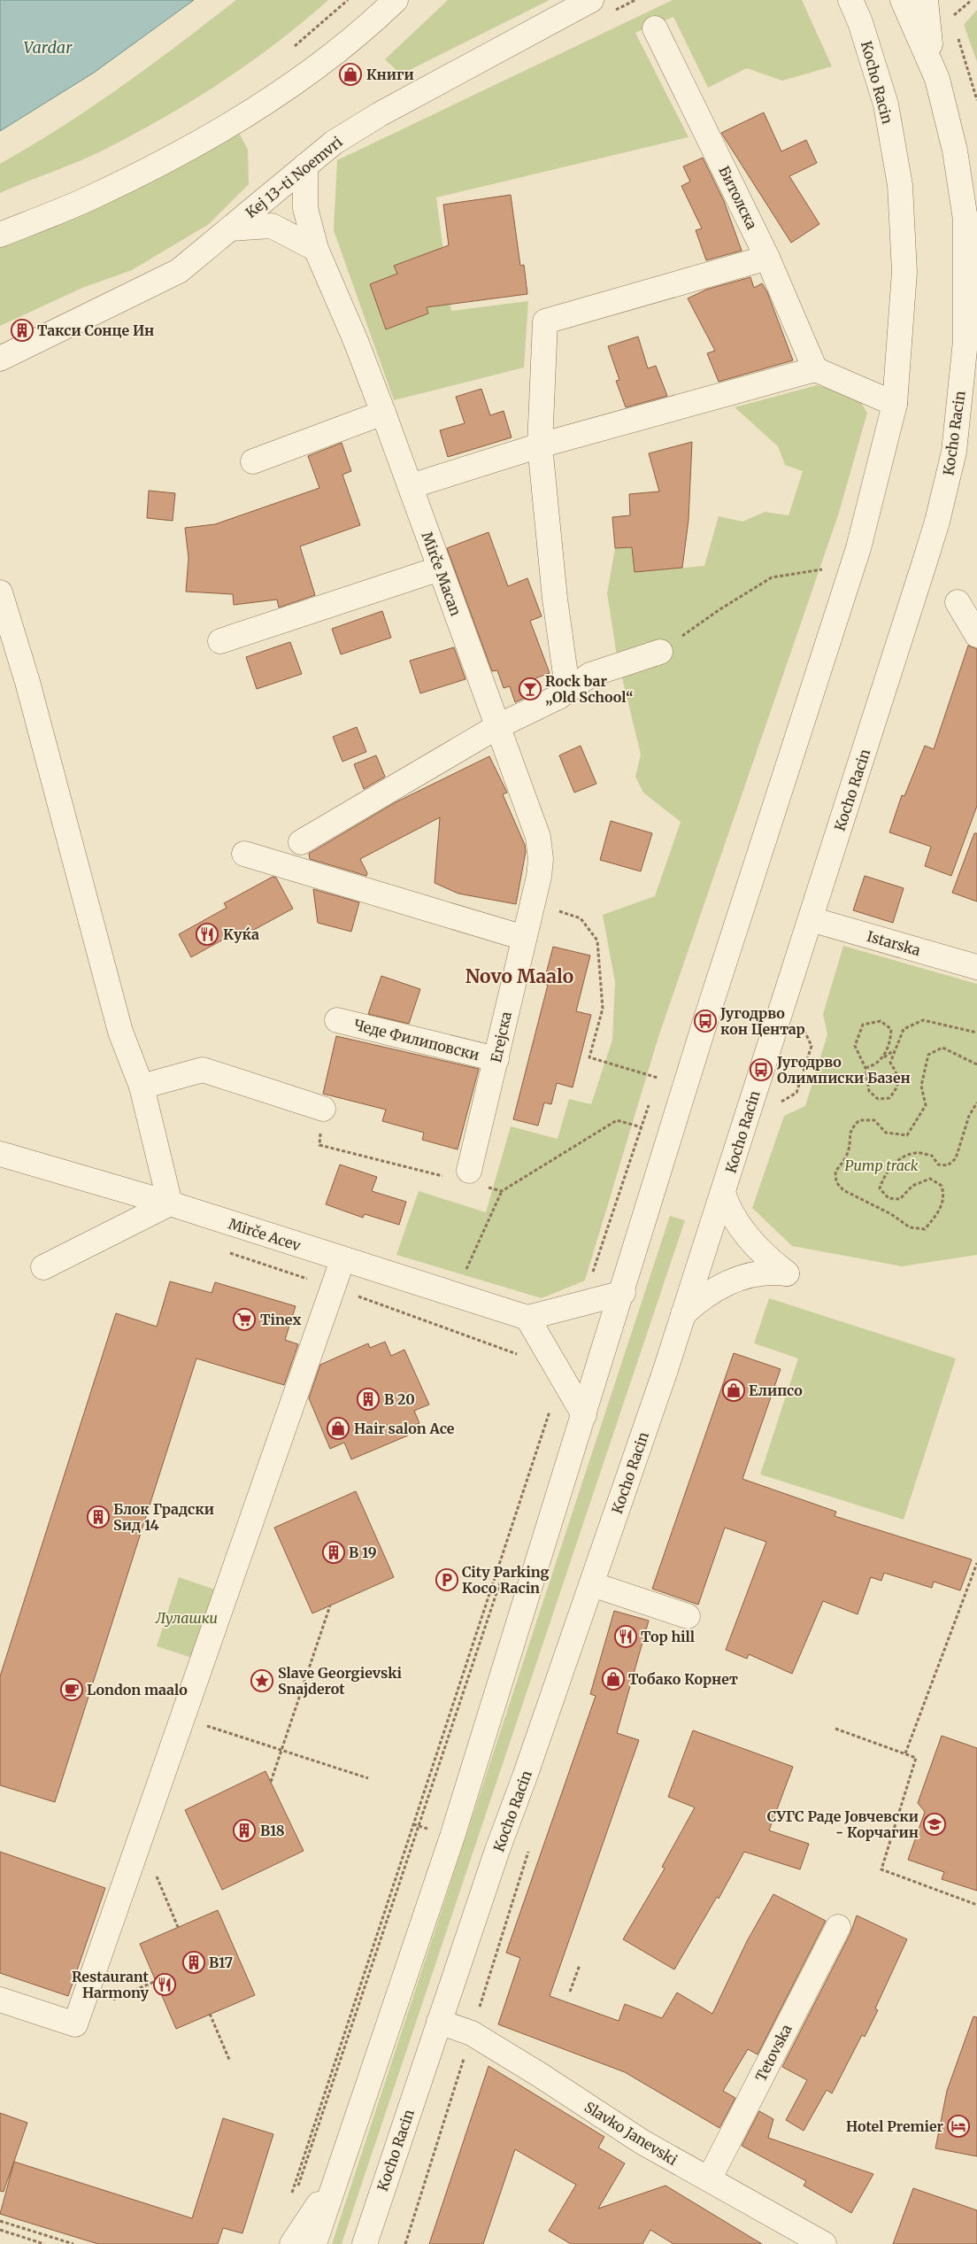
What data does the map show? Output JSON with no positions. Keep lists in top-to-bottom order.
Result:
{
  "streets": {
    "street": [
      "Kocho Racin",
      "Kej 13-ti Noemvri",
      "Битолска",
      "Mirče Macan",
      "Istarska",
      "Егејска",
      "Чеде Филиповски",
      "Mirče Acev",
      "Tetovska",
      "Slavko Janevski"
    ]
  },
  "crossings": [
    ["Kocho Racin", "Istarska"],
    ["Kocho Racin", "Slavko Janevski"],
    ["Kej 13-ti Noemvri", "Mirče Macan"],
    ["Mirče Macan", "Егејска"],
    ["Егејска", "Чеде Филиповски"],
    ["Tetovska", "Slavko Janevski"]
  ],
  "districts": ["Novo Maalo"],
  "water": ["Vardar"],
  "parks": ["Pump track", "Лулашки"],
  "places": {
    "shop": [
      "Книги",
      "Елипсо",
      "Hair salon Ace",
      "Тобако Корнет"
    ],
    "building": [
      "Такси Сонце Ин",
      "B 20",
      "Блок Градски Sид 14",
      "B 19",
      "B18",
      "B17"
    ],
    "bar": ["Rock bar „Old School“"],
    "restaurant": ["Kуќа", "Top hill", "Restaurant Harmony"],
    "bus stop": ["Југодрво кон Центар", "Југодрво Олимписки Базен"],
    "supermarket": ["Tinex"],
    "parking": ["City Parking Koco Racin"],
    "place": ["Slave Georgievski Snajderot"],
    "cafe": ["London maalo"],
    "school or university": ["СУГС Раде Јовчевски - Корчагин"],
    "hotel": ["Hotel Premier"]
  }
}
